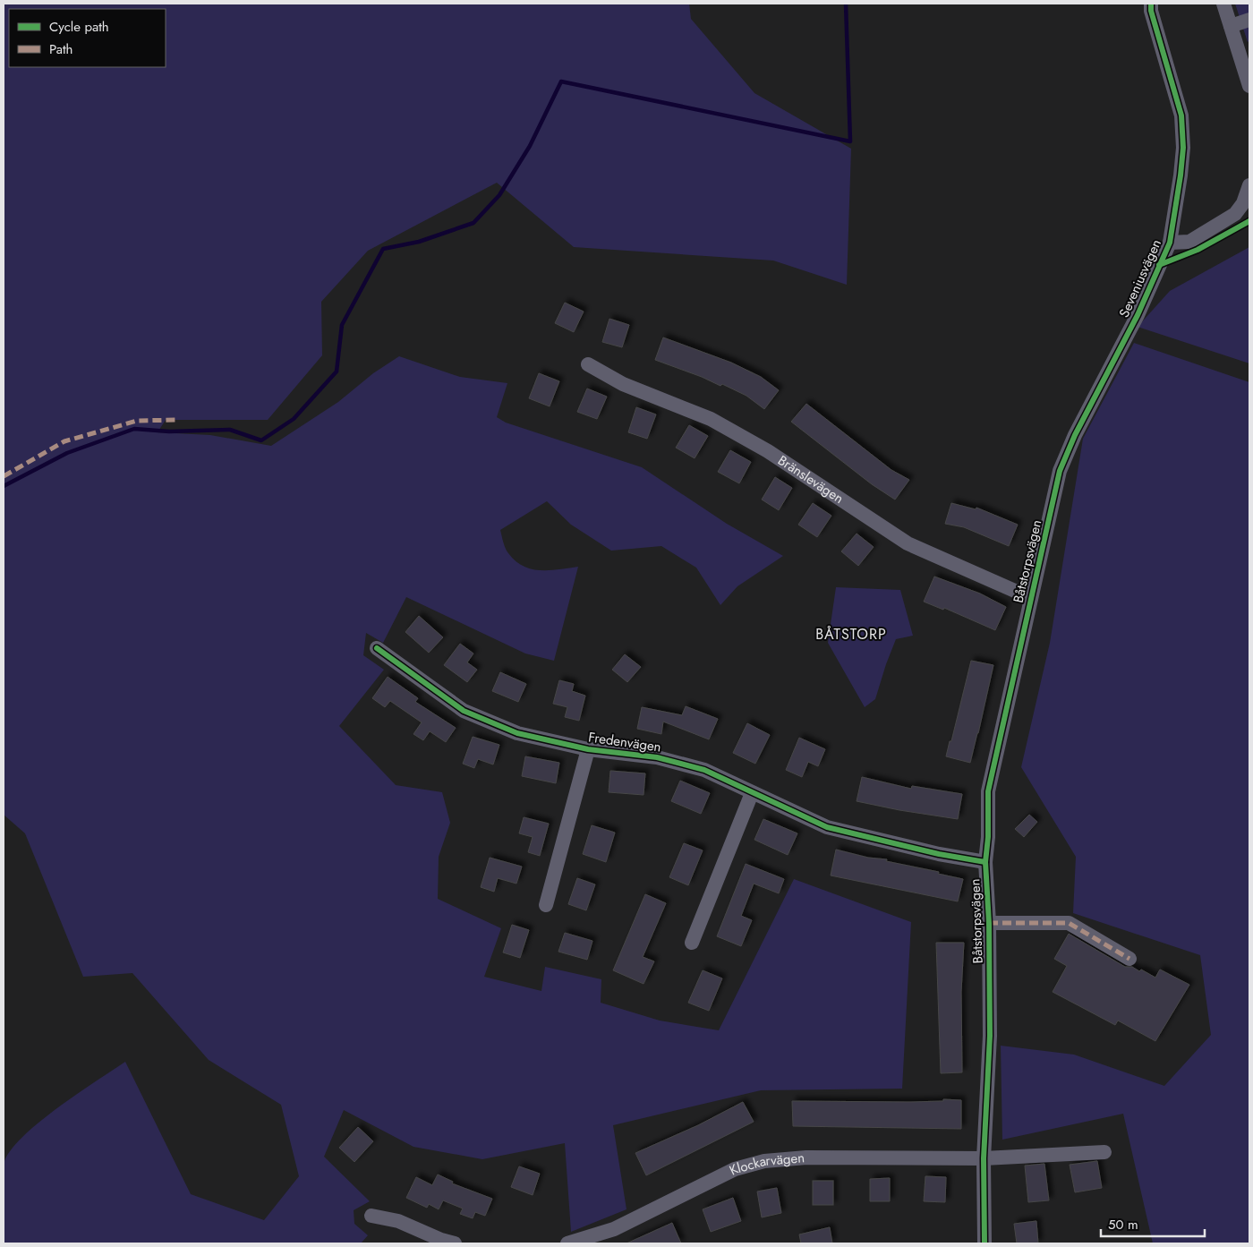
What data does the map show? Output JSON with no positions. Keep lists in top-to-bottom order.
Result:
{
  "streets": {
    "street": [
      "Seveniusvägen",
      "Bränslevägen",
      "Båtstorpsvägen",
      "Fredenvägen",
      "Klockarvägen"
    ]
  },
  "crossings": [
    ["Seveniusvägen", "Båtstorpsvägen"],
    ["Bränslevägen", "Båtstorpsvägen"],
    ["Båtstorpsvägen", "Fredenvägen"],
    ["Båtstorpsvägen", "Klockarvägen"]
  ],
  "districts": ["BÅTSTORP"],
  "legend": ["Cycle path", "Path"],
  "scale_bar": "50 m"
}
